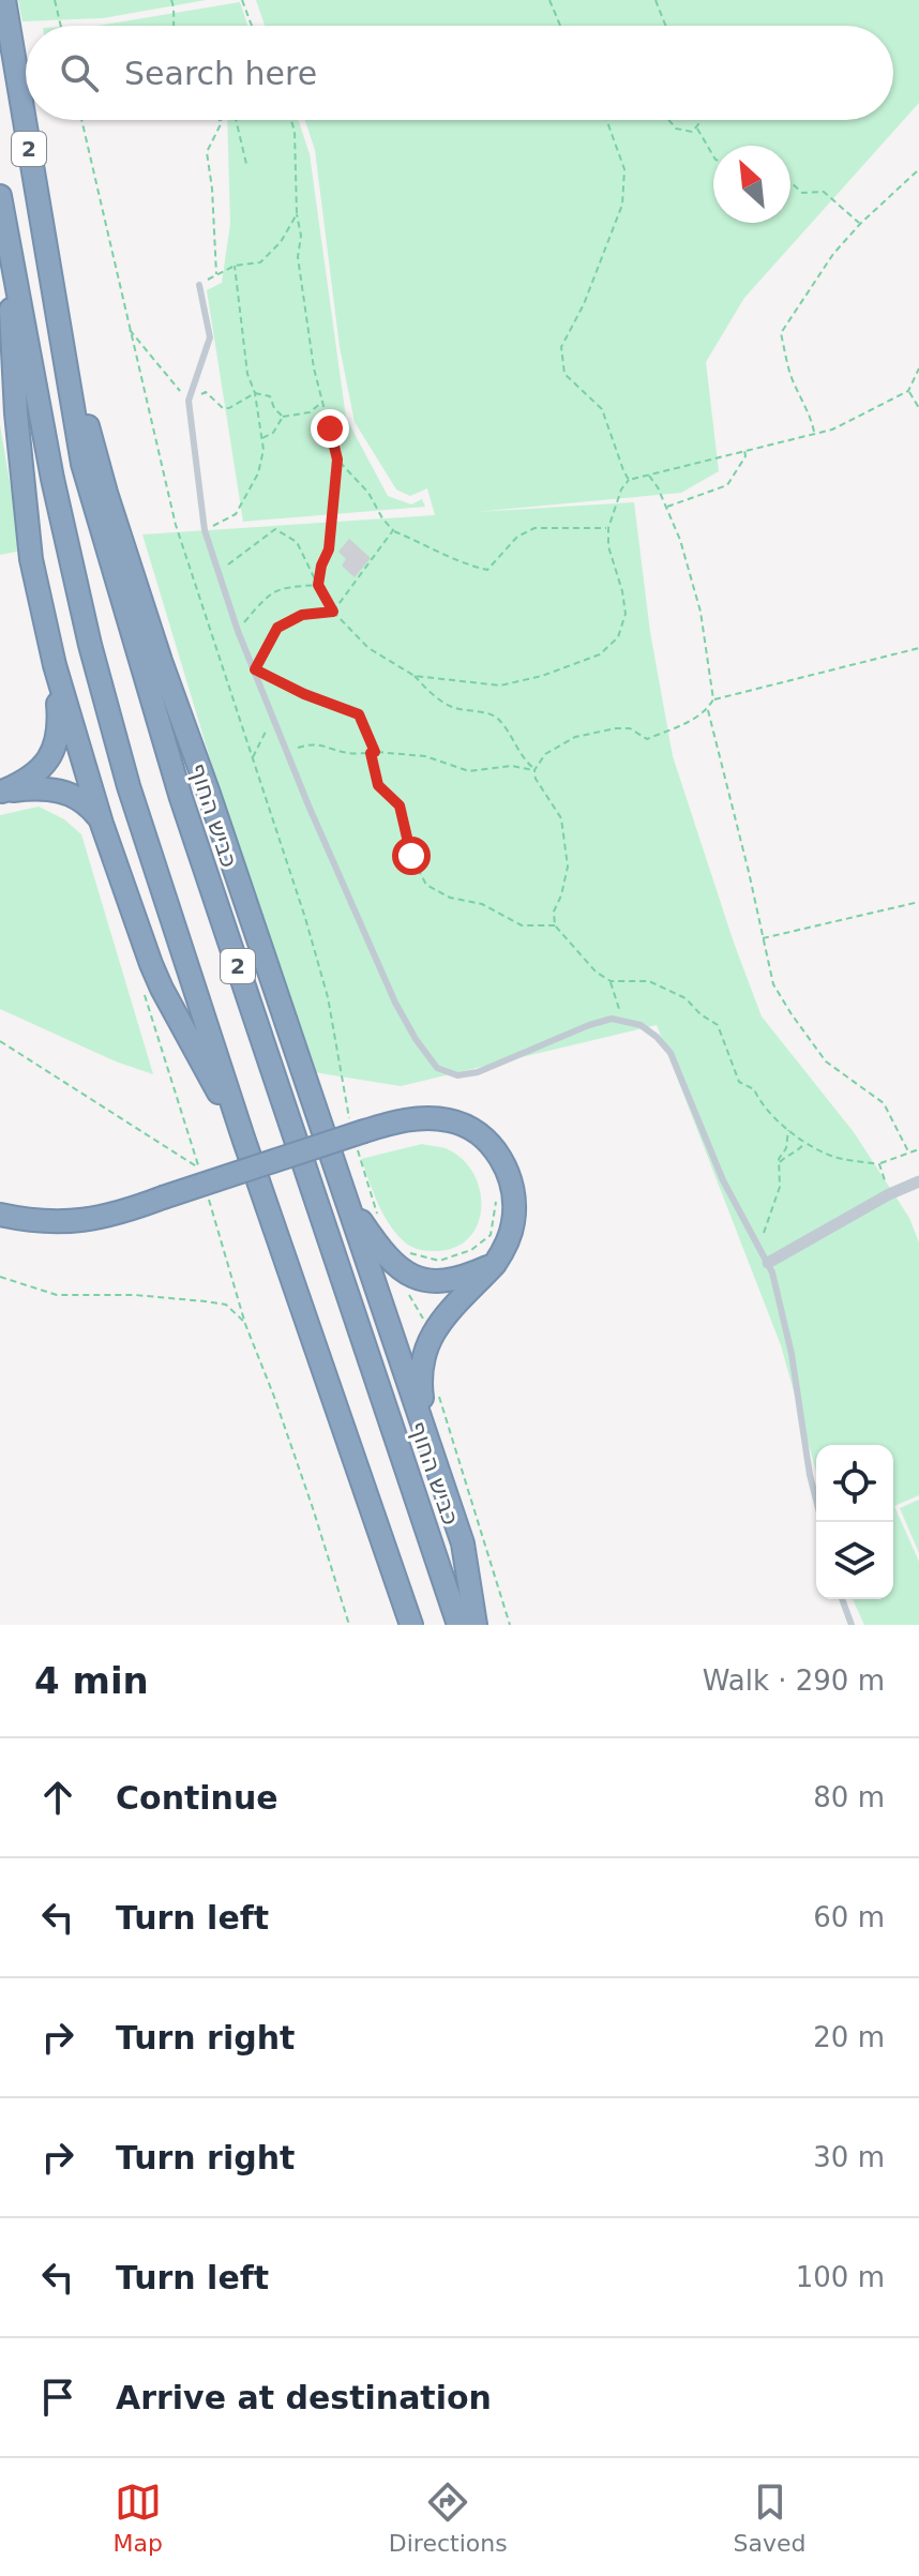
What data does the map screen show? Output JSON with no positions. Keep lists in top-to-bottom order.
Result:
{
  "streets": {
    "highway": ["2", "כביש החוף"]
  },
  "north": "top left",
  "page": {
    "search": "Search here",
    "heading": ["4 min", "Walk · 290 m"],
    "list": [
      ["Continue", "80 m"],
      ["Turn left", "60 m"],
      ["Turn right", "20 m"],
      ["Turn right", "30 m"],
      ["Turn left", "100 m"],
      "Arrive at destination"
    ],
    "nav": ["Map", "Directions", "Saved"]
  }
}
